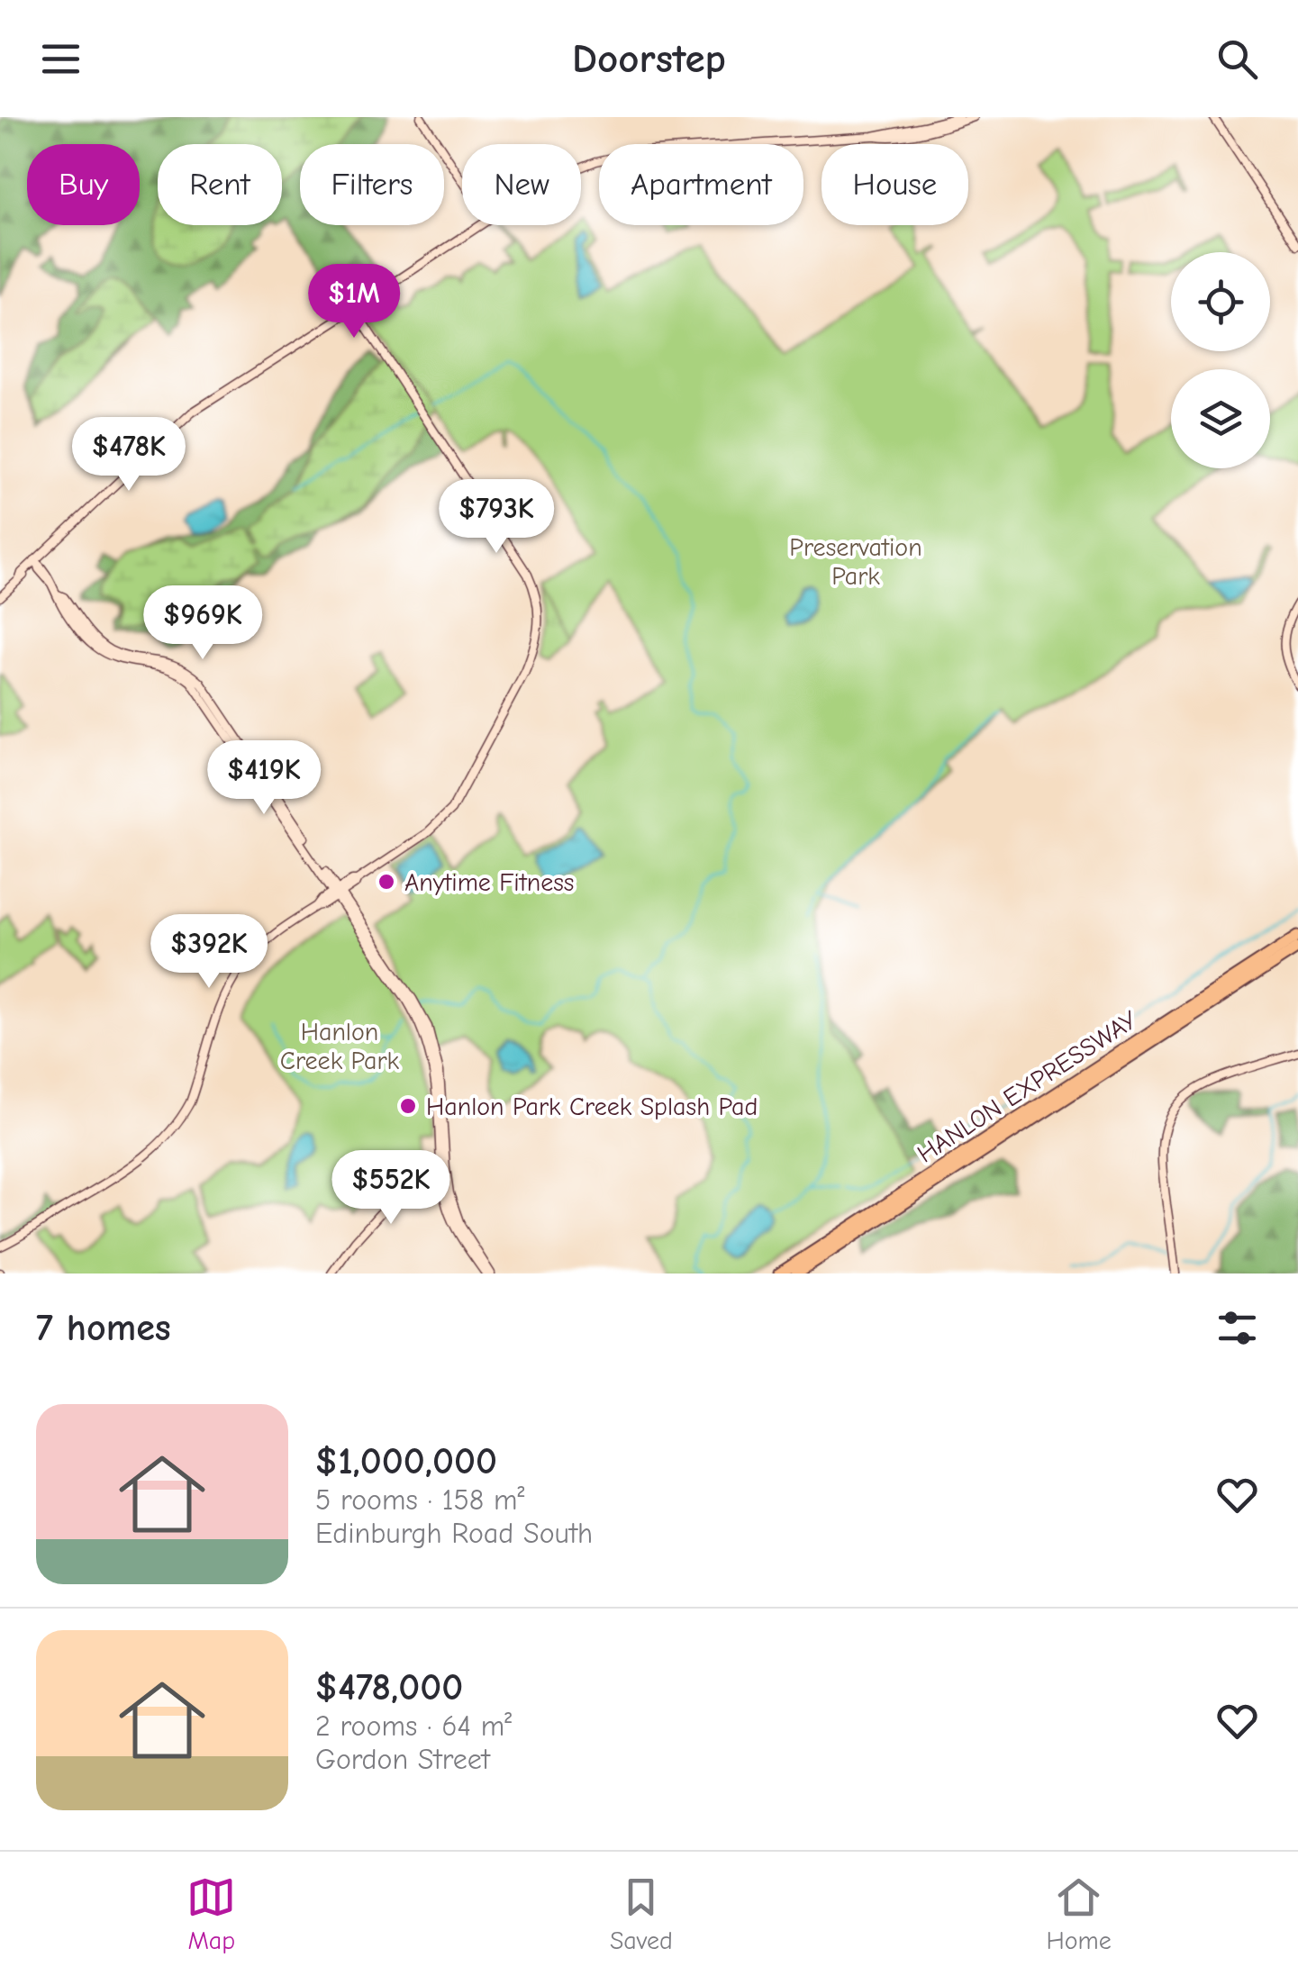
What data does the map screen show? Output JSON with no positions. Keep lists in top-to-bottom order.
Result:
{
  "streets": {
    "highway": ["HANLON EXPRESSWAY"]
  },
  "parks": ["Preservation Park", "Hanlon Creek Park"],
  "places": ["Anytime Fitness", "Hanlon Park Creek Splash Pad"],
  "page": {
    "header": "Doorstep",
    "chip": [
      "Buy",
      "Rent",
      "Filters",
      "New",
      "Apartment",
      "House"
    ],
    "price": [
      "$1M",
      "$478K",
      "$793K",
      "$969K",
      "$419K",
      "$392K",
      "$552K"
    ],
    "heading": "7 homes",
    "list": [
      {
        "name": "$1,000,000",
        "note": "5 rooms · 158 m² · Edinburgh Road South"
      },
      {
        "name": "$478,000",
        "note": "2 rooms · 64 m² · Gordon Street"
      }
    ],
    "tabs": ["Map", "Saved", "Home"]
  }
}
